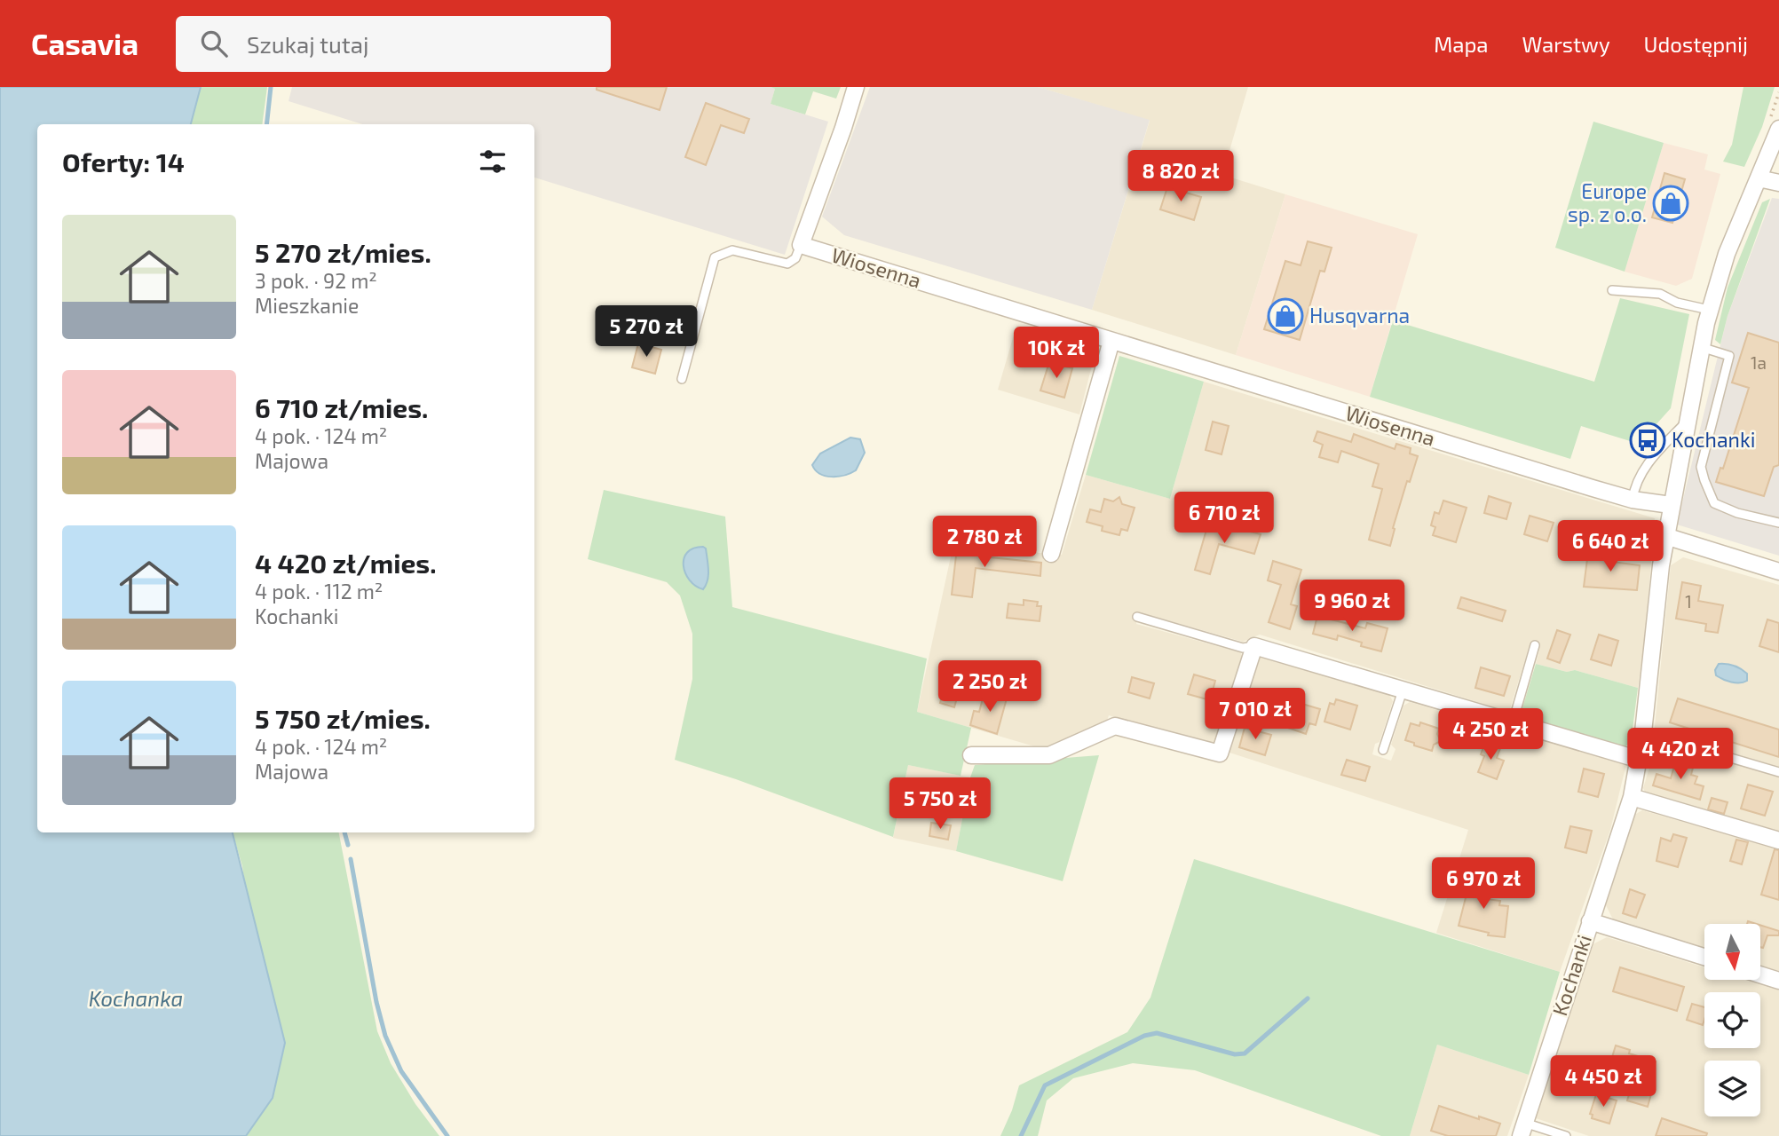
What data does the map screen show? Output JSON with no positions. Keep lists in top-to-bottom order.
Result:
{
  "streets": {
    "street": ["Wiosenna", "Kochanki"]
  },
  "crossings": [
    ["Wiosenna", "Kochanki"]
  ],
  "water": ["Kochanka"],
  "places": {
    "shop": ["Europe sp. z o.o.", "Husqvarna"],
    "bus stop": ["Kochanki"]
  },
  "house_numbers": ["1a", "1"],
  "north": "bottom",
  "page": {
    "header": "Casavia",
    "search": "Szukaj tutaj",
    "nav": ["Mapa", "Warstwy", "Udostępnij"],
    "heading": "Oferty: 14",
    "price": [
      "8 820 zł",
      "5 270 zł",
      "10K zł",
      "6 710 zł",
      "2 780 zł",
      "6 640 zł",
      "9 960 zł",
      "2 250 zł",
      "7 010 zł",
      "4 250 zł",
      "4 420 zł",
      "5 750 zł",
      "6 970 zł",
      "4 450 zł"
    ],
    "list": [
      {
        "name": "5 270 zł/mies.",
        "note": "3 pok. · 92 m² · Mieszkanie"
      },
      {
        "name": "6 710 zł/mies.",
        "note": "4 pok. · 124 m² · Majowa"
      },
      {
        "name": "4 420 zł/mies.",
        "note": "4 pok. · 112 m² · Kochanki"
      },
      {
        "name": "5 750 zł/mies.",
        "note": "4 pok. · 124 m² · Majowa"
      }
    ]
  }
}
